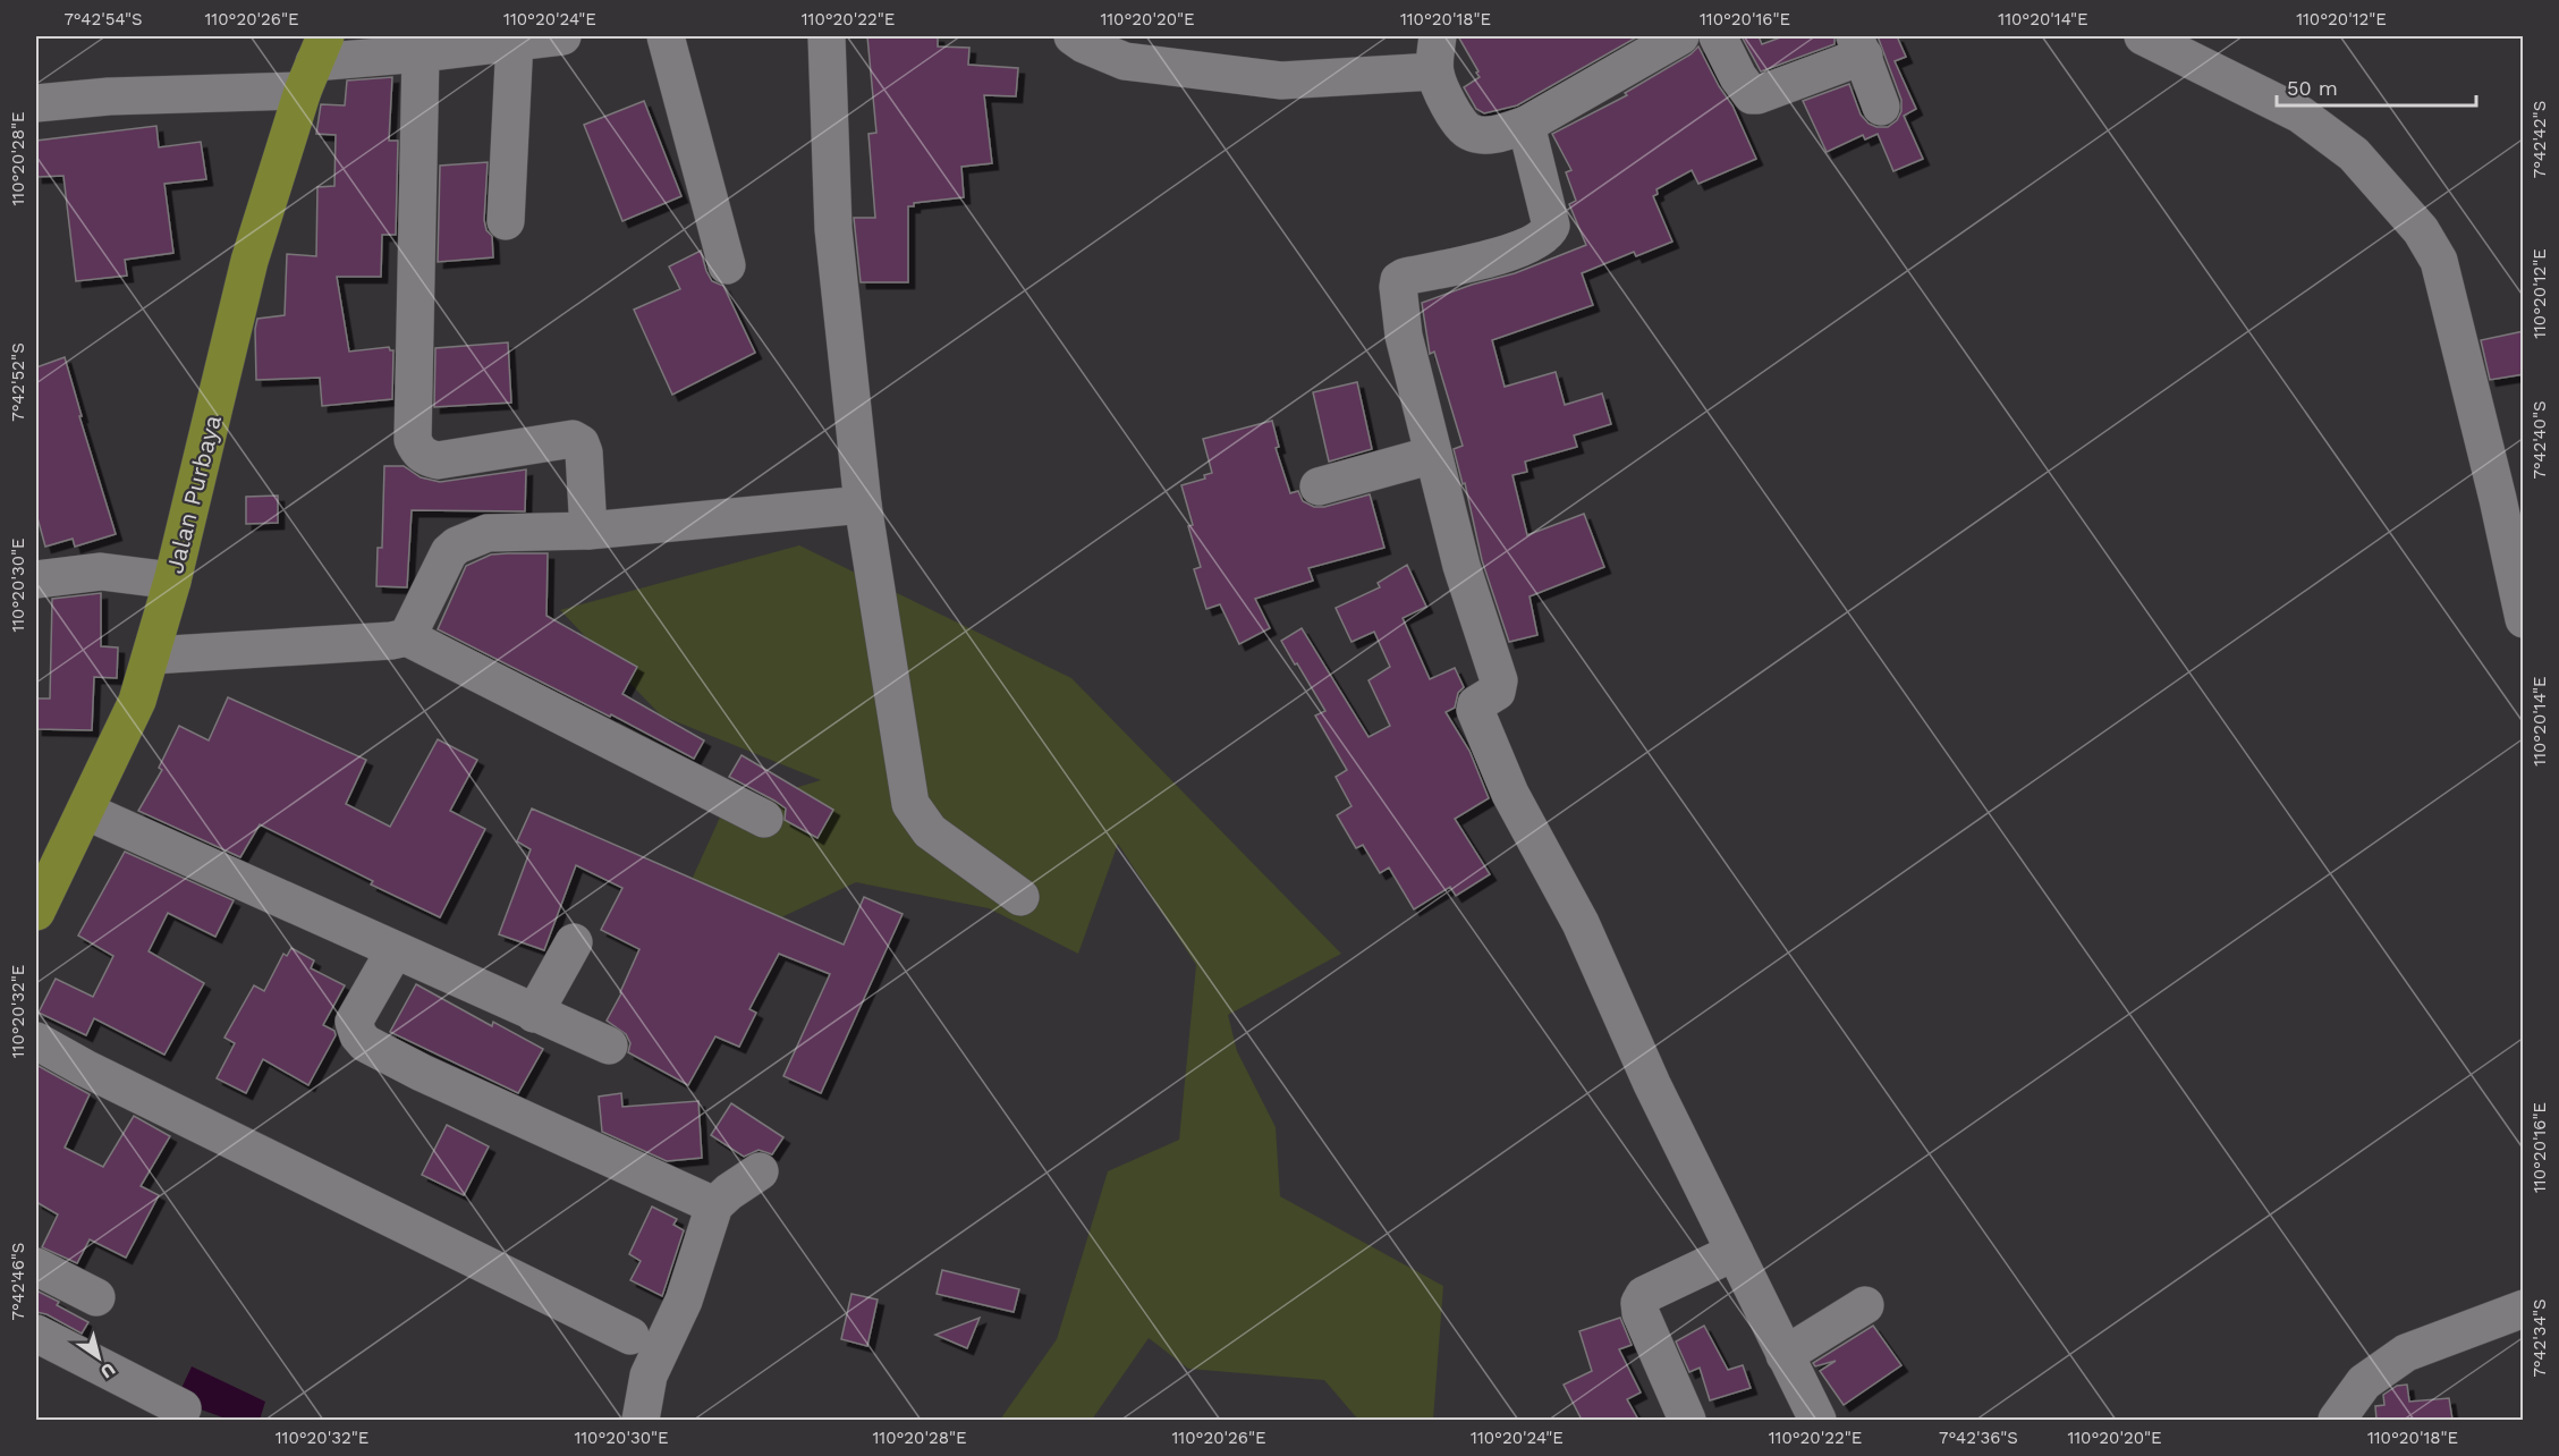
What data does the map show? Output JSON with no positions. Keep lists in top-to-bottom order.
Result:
{
  "streets": {
    "main road": ["Jalan Purbaya"]
  },
  "scale_bar": "50 m",
  "north": "bottom right",
  "coordinates": [
    "7°42'54\"S",
    "110°20'26\"E",
    "110°20'24\"E",
    "110°20'22\"E",
    "110°20'20\"E",
    "110°20'18\"E",
    "110°20'16\"E",
    "110°20'14\"E",
    "110°20'12\"E",
    "7°42'42\"S",
    "110°20'28\"E",
    "7°42'52\"S",
    "7°42'40\"S",
    "110°20'30\"E",
    "110°20'32\"E",
    "7°42'46\"S",
    "7°42'34\"S",
    "7°42'36\"S"
  ]
}
